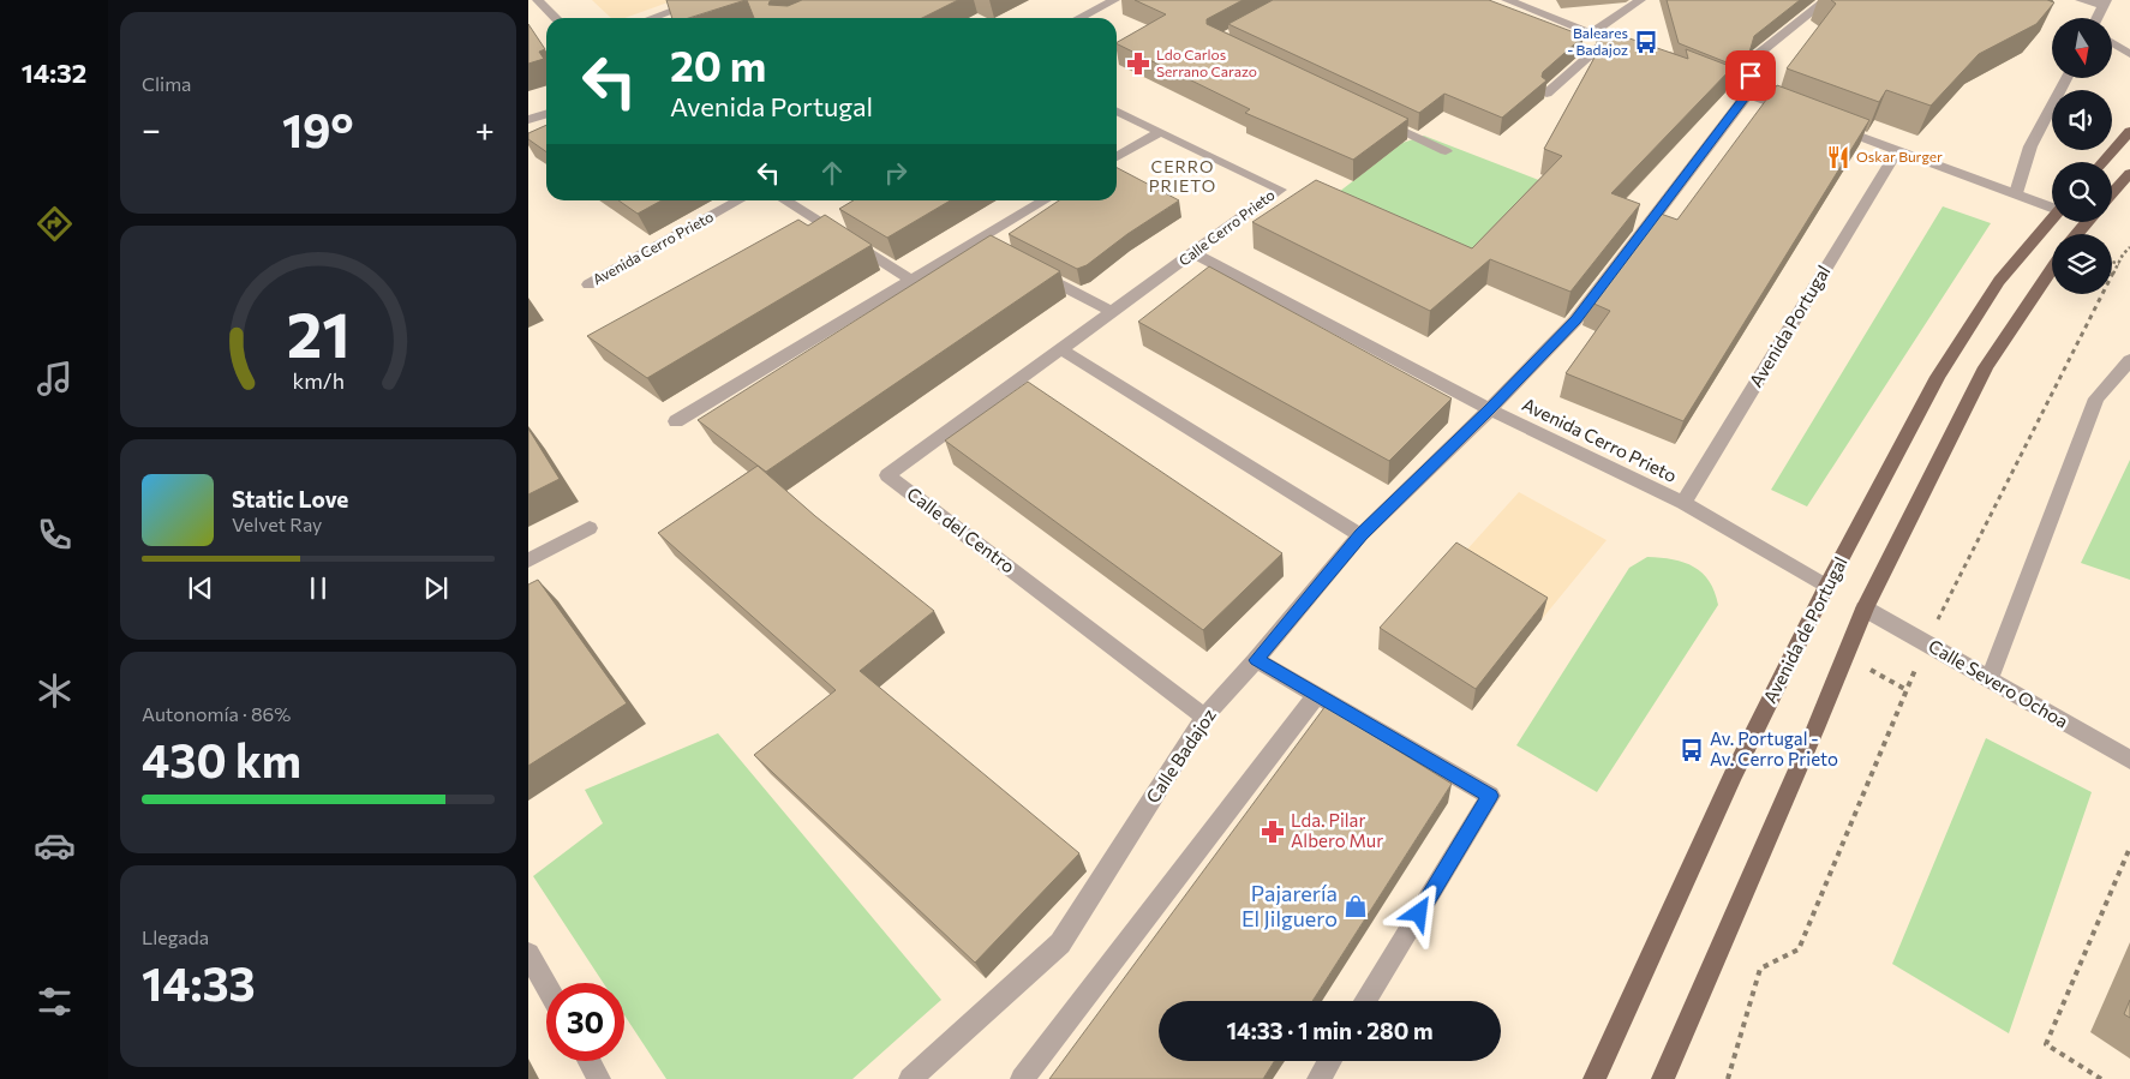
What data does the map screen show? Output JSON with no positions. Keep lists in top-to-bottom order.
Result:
{
  "streets": {
    "main road": ["Avenida de Portugal"],
    "street": [
      "Calle Cerro Prieto",
      "Avenida Cerro Prieto",
      "Avenida Portugal",
      "Calle del Centro",
      "Calle Severo Ochoa",
      "Calle Badajoz"
    ]
  },
  "crossings": [
    ["Calle Cerro Prieto", "Avenida Cerro Prieto"],
    ["Calle Cerro Prieto", "Calle del Centro"],
    ["Avenida Cerro Prieto", "Avenida Portugal"],
    ["Avenida Cerro Prieto", "Avenida de Portugal"],
    ["Avenida Cerro Prieto", "Calle Badajoz"],
    ["Calle del Centro", "Calle Badajoz"]
  ],
  "districts": ["CERRO PRIETO"],
  "places": {
    "bus stop": ["Baleares - Badajoz", "Av. Portugal - Av. Cerro Prieto"],
    "pharmacy": ["Ldo Carlos Serrano Carazo", "Lda. Pilar Albero Mur"],
    "restaurant": ["Oskar Burger"],
    "shop": ["Pajarería El Jilguero"]
  },
  "north": "bottom",
  "page": {
    "tabs": "14:32",
    "tile": [
      "Clima",
      ["Autonomía · 86%", "430 km"],
      ["Llegada", "14:33"]
    ],
    "turn": ["20 m", "Avenida Portugal"],
    "heat": ["−", "19°", "+"],
    "song": ["Static Love", "Velvet Ray"],
    "limit": "30",
    "trip": "14:33 · 1 min · 280 m",
    "gauge": ["21", "km/h"]
  }
}
